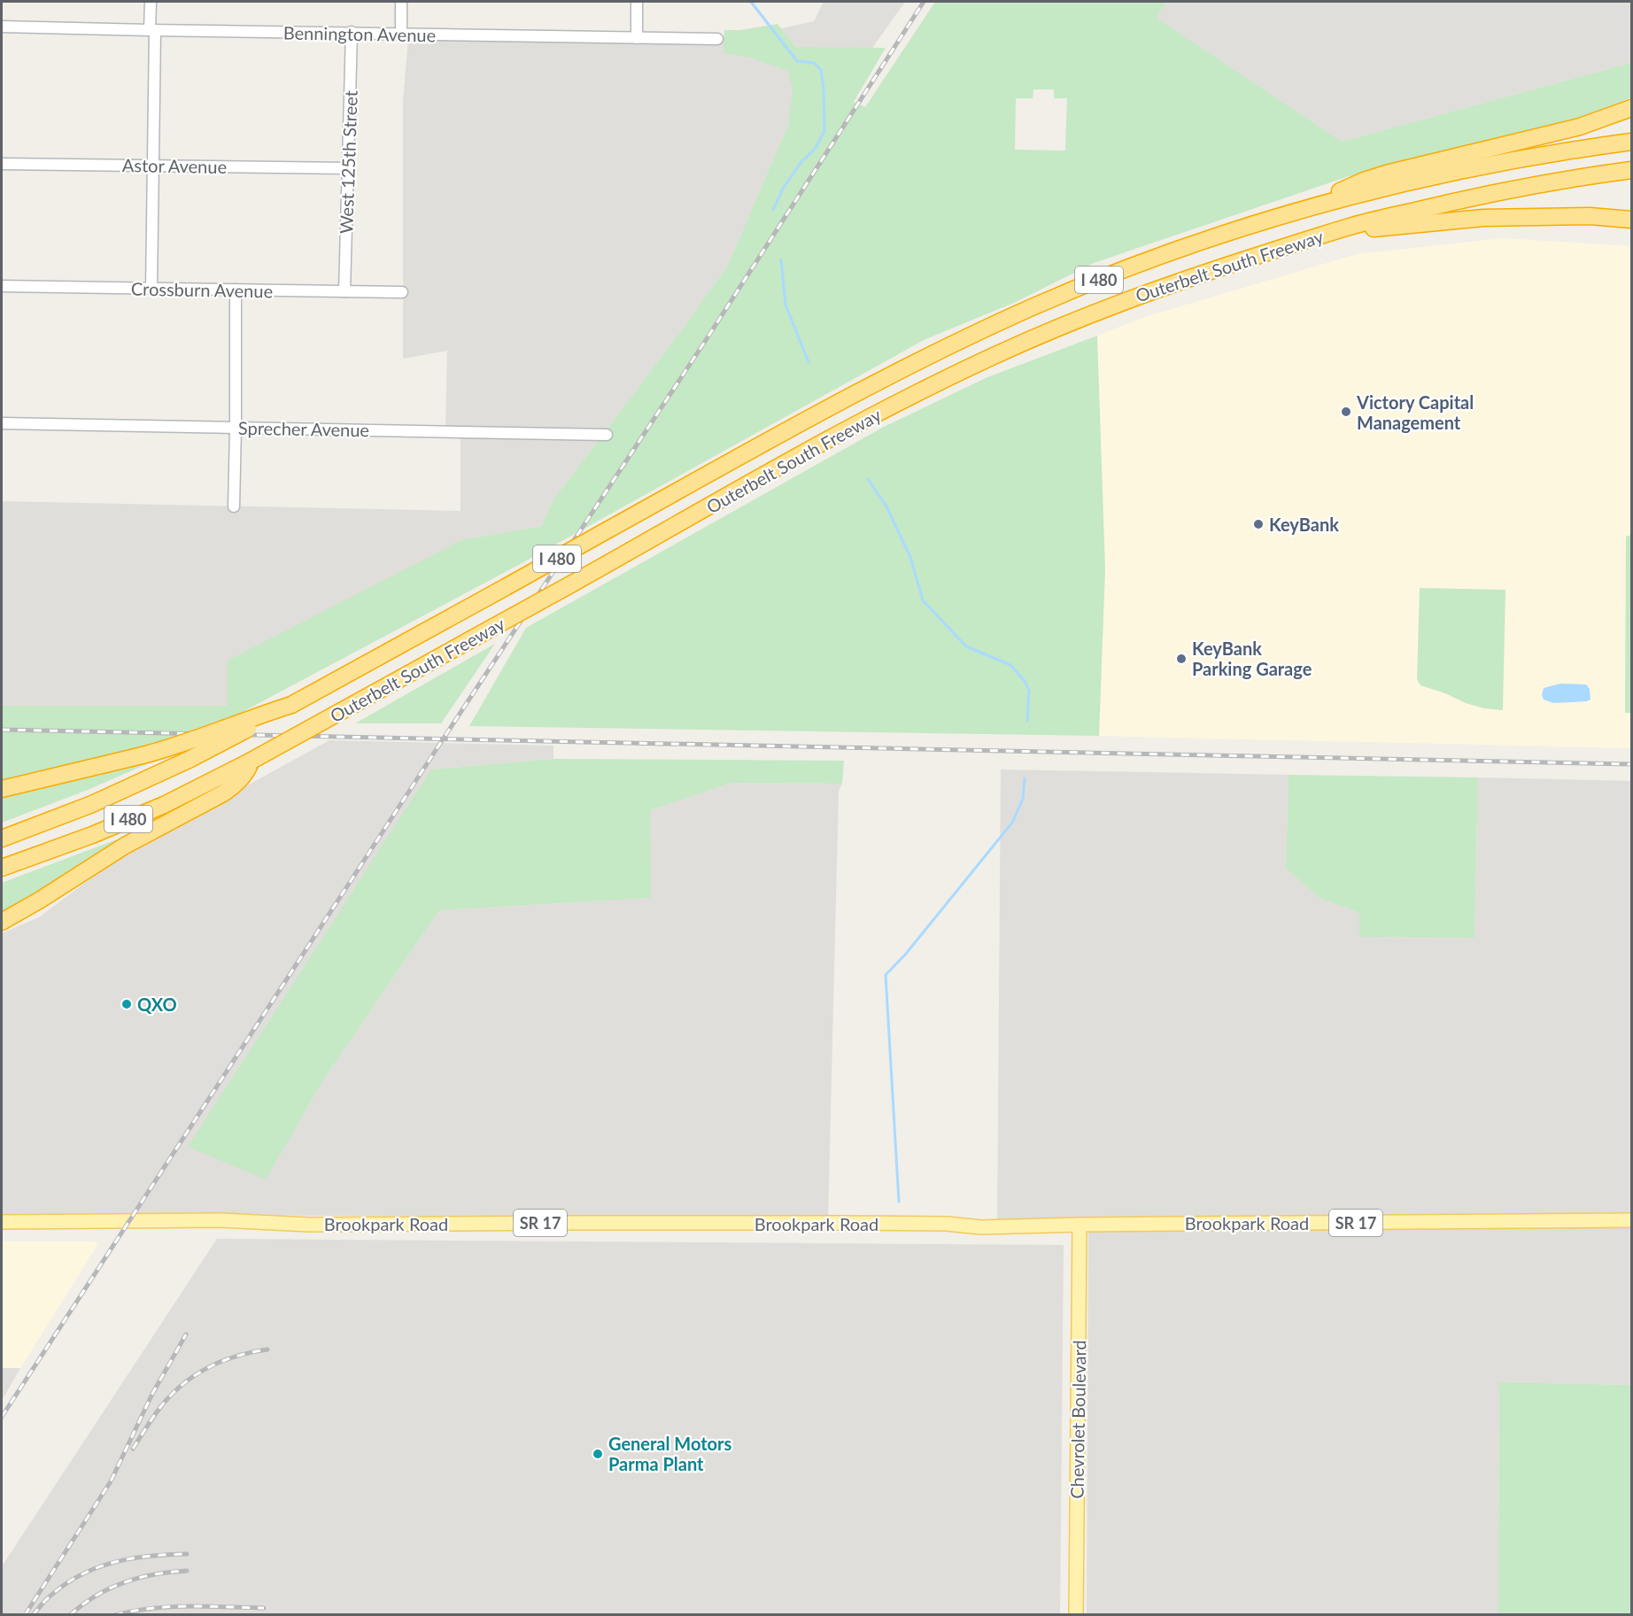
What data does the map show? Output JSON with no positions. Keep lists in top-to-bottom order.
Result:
{
  "streets": {
    "highway": ["Outerbelt South Freeway", "I 480"],
    "main road": ["SR 17", "Brookpark Road", "Chevrolet Boulevard"],
    "street": [
      "Bennington Avenue",
      "West 125th Street",
      "Astor Avenue",
      "Crossburn Avenue",
      "Sprecher Avenue"
    ]
  },
  "crossings": [
    ["Bennington Avenue", "West 125th Street"],
    ["West 125th Street", "Astor Avenue"],
    ["West 125th Street", "Crossburn Avenue"],
    ["Brookpark Road", "Chevrolet Boulevard"]
  ],
  "places": [
    "Victory Capital Management",
    "KeyBank",
    "KeyBank Parking Garage",
    "QXO",
    "General Motors Parma Plant"
  ]
}
